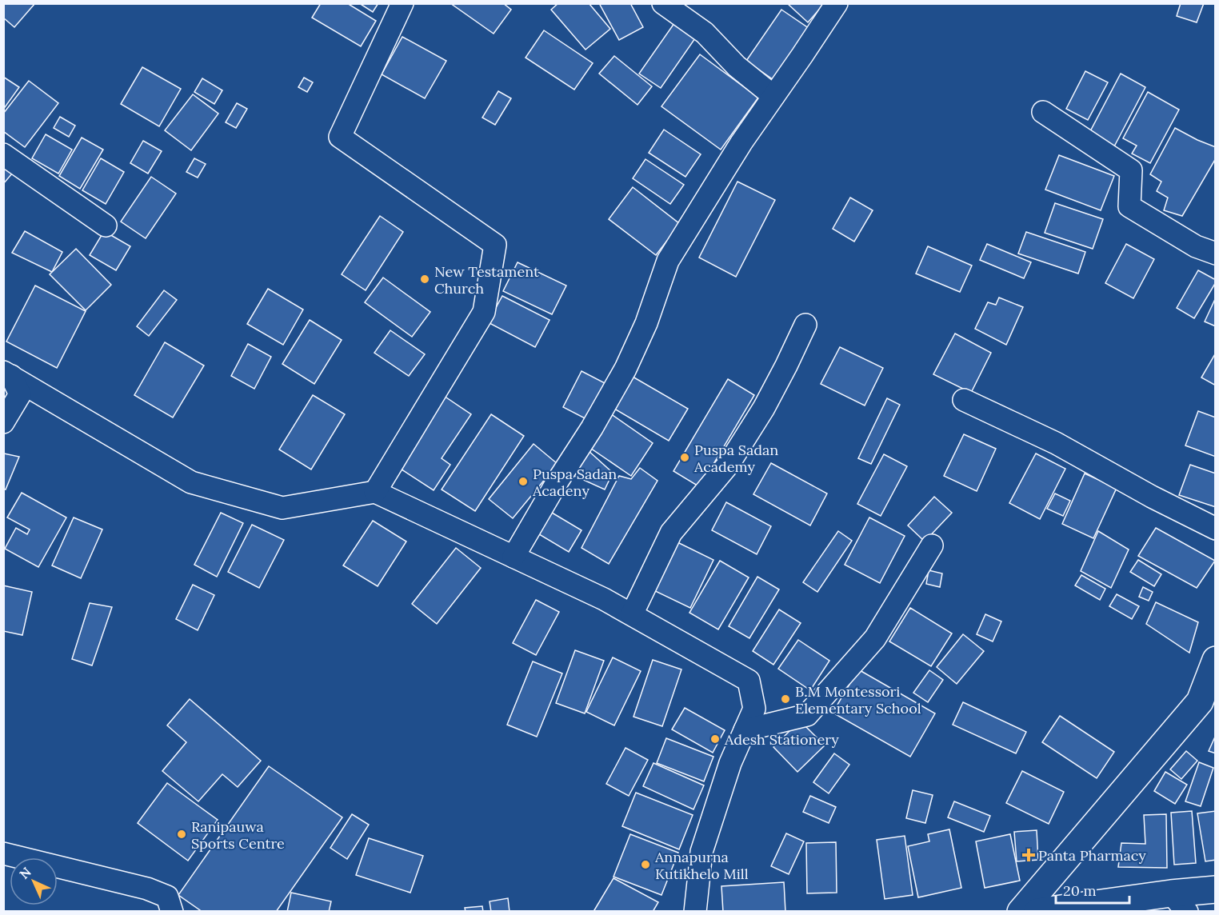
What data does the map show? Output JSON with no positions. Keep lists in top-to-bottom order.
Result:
{
  "places": {
    "other": [
      "New Testament Church",
      "Puspa Sadan Academy",
      "Puspa Sadan Acadeny",
      "B.M Montessori Elementary School",
      "Adesh Stationery",
      "Ranipauwa Sports Centre",
      "Annapurna Kutikhelo Mill"
    ],
    "health": ["Panta Pharmacy"]
  },
  "scale_bar": "20 m",
  "north": "top left"
}
